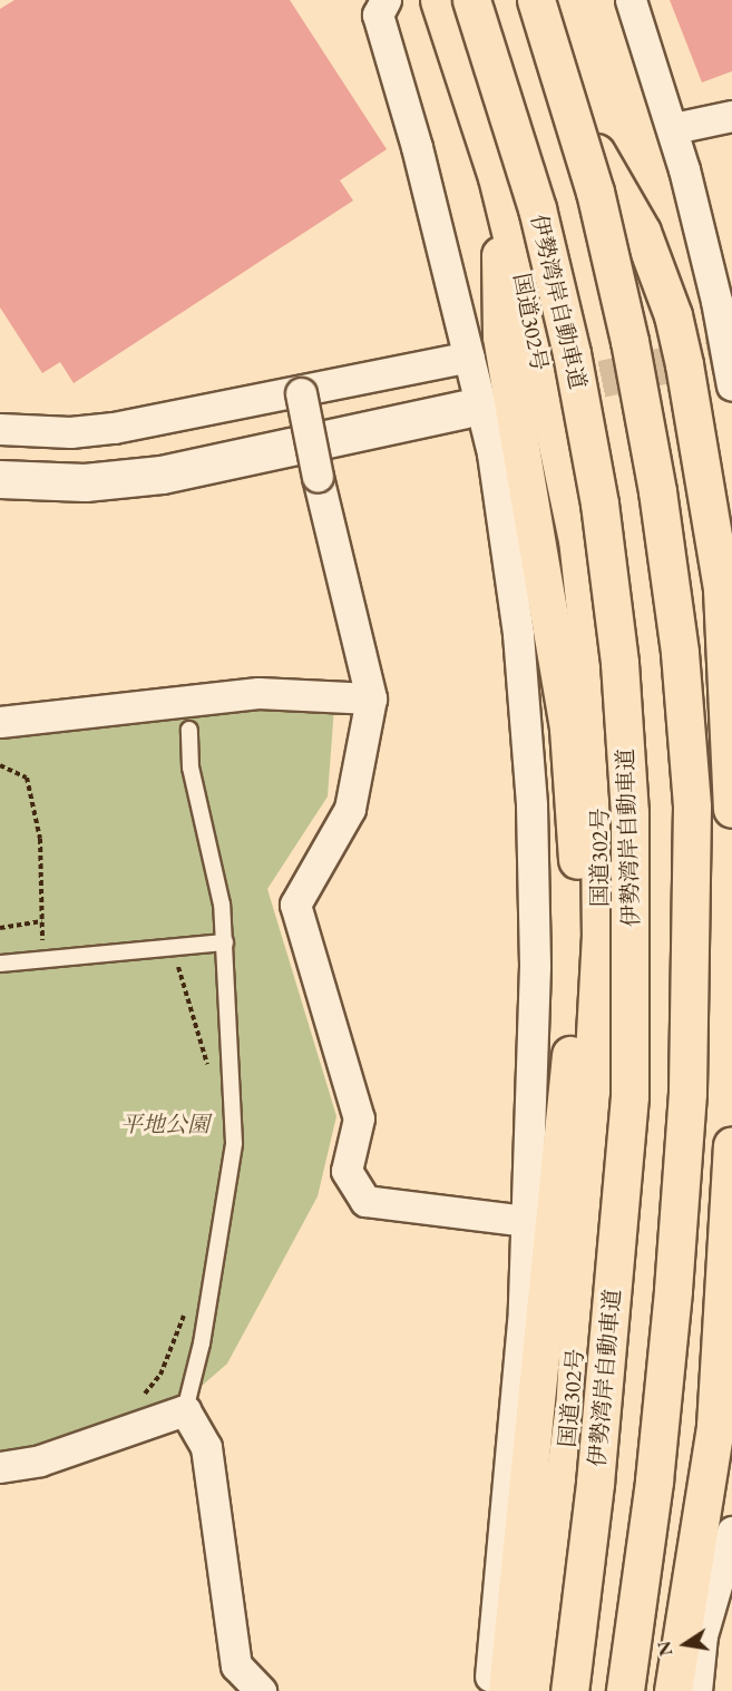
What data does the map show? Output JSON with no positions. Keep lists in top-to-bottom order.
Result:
{
  "streets": {
    "highway": ["伊勢湾岸自動車道", "国道302号"]
  },
  "parks": ["平地公園"],
  "north": "left"
}
